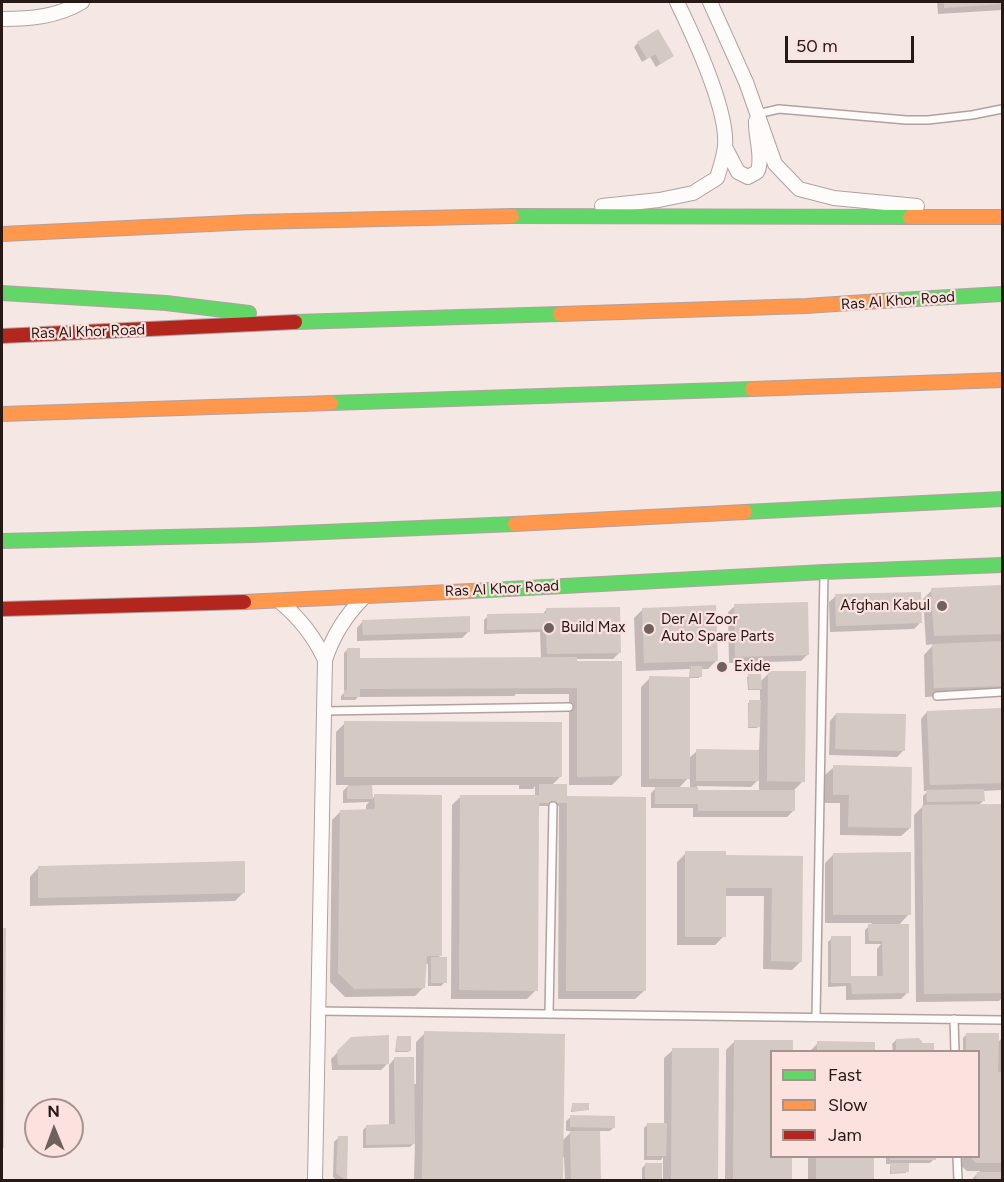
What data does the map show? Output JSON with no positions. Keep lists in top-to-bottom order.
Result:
{
  "streets": {
    "main road": ["Ras Al Khor Road"]
  },
  "places": [
    "Afghan Kabul",
    "Build Max",
    "Der Al Zoor Auto Spare Parts",
    "Exide"
  ],
  "legend": ["Fast", "Slow", "Jam"],
  "scale_bar": "50 m",
  "north": "top"
}
